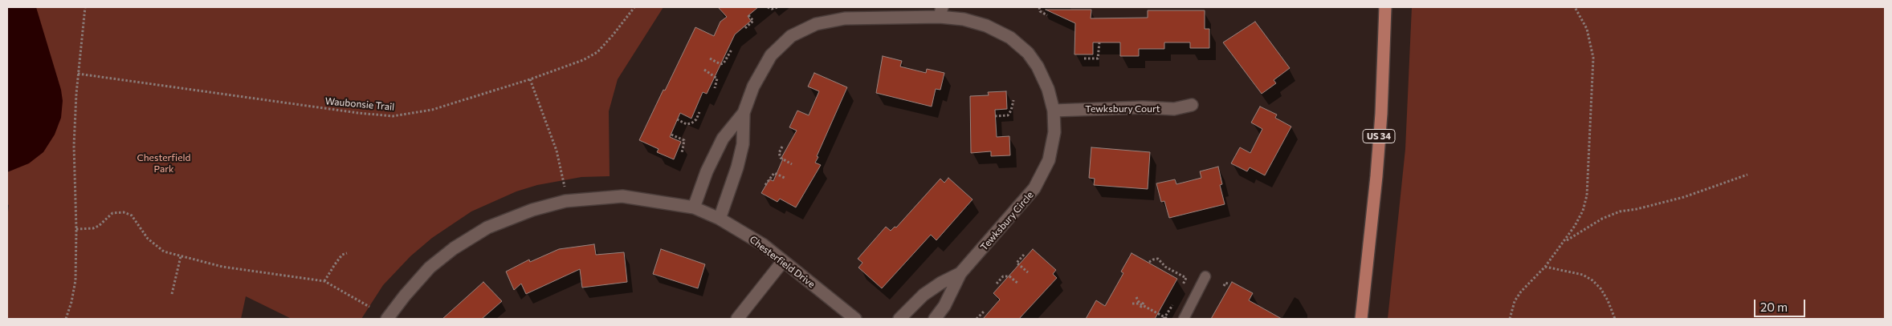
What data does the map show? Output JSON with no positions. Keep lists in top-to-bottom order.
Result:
{
  "streets": {
    "main road": ["US 34"],
    "street": ["Tewksbury Court", "Tewksbury Circle", "Chesterfield Drive"],
    "path": ["Waubonsie Trail"]
  },
  "crossings": [
    ["Tewksbury Court", "Tewksbury Circle"],
    ["Tewksbury Circle", "Chesterfield Drive"]
  ],
  "parks": ["Chesterfield Park"],
  "scale_bar": "20 m"
}
